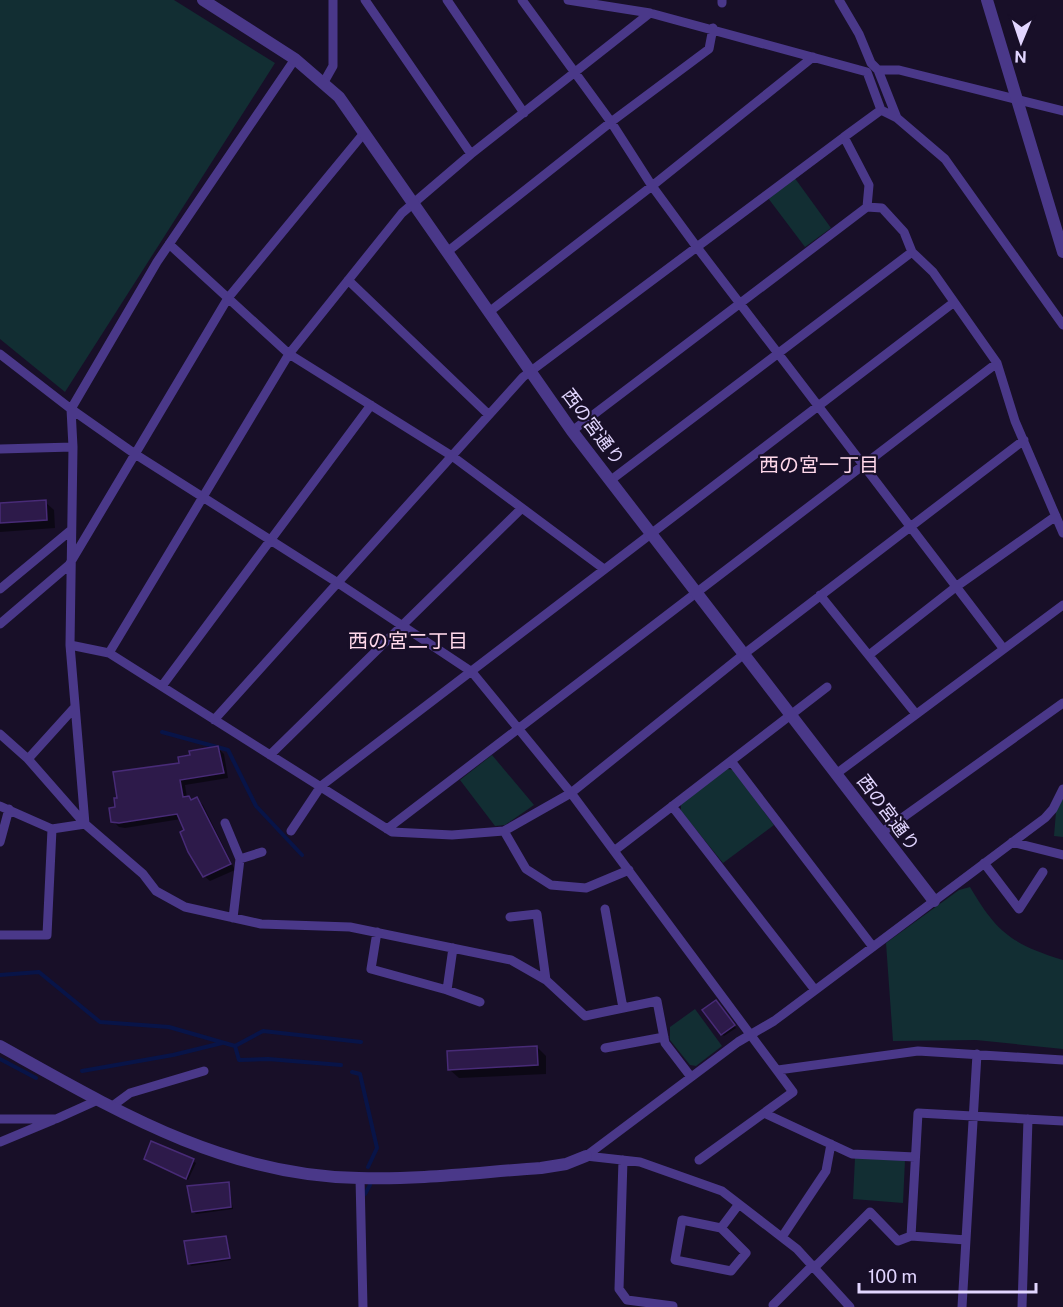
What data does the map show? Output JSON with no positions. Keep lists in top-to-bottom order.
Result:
{
  "streets": {
    "street": ["西の宮通り"]
  },
  "districts": ["西の宮一丁目", "西の宮二丁目"],
  "scale_bar": "100 m",
  "north": "bottom"
}
